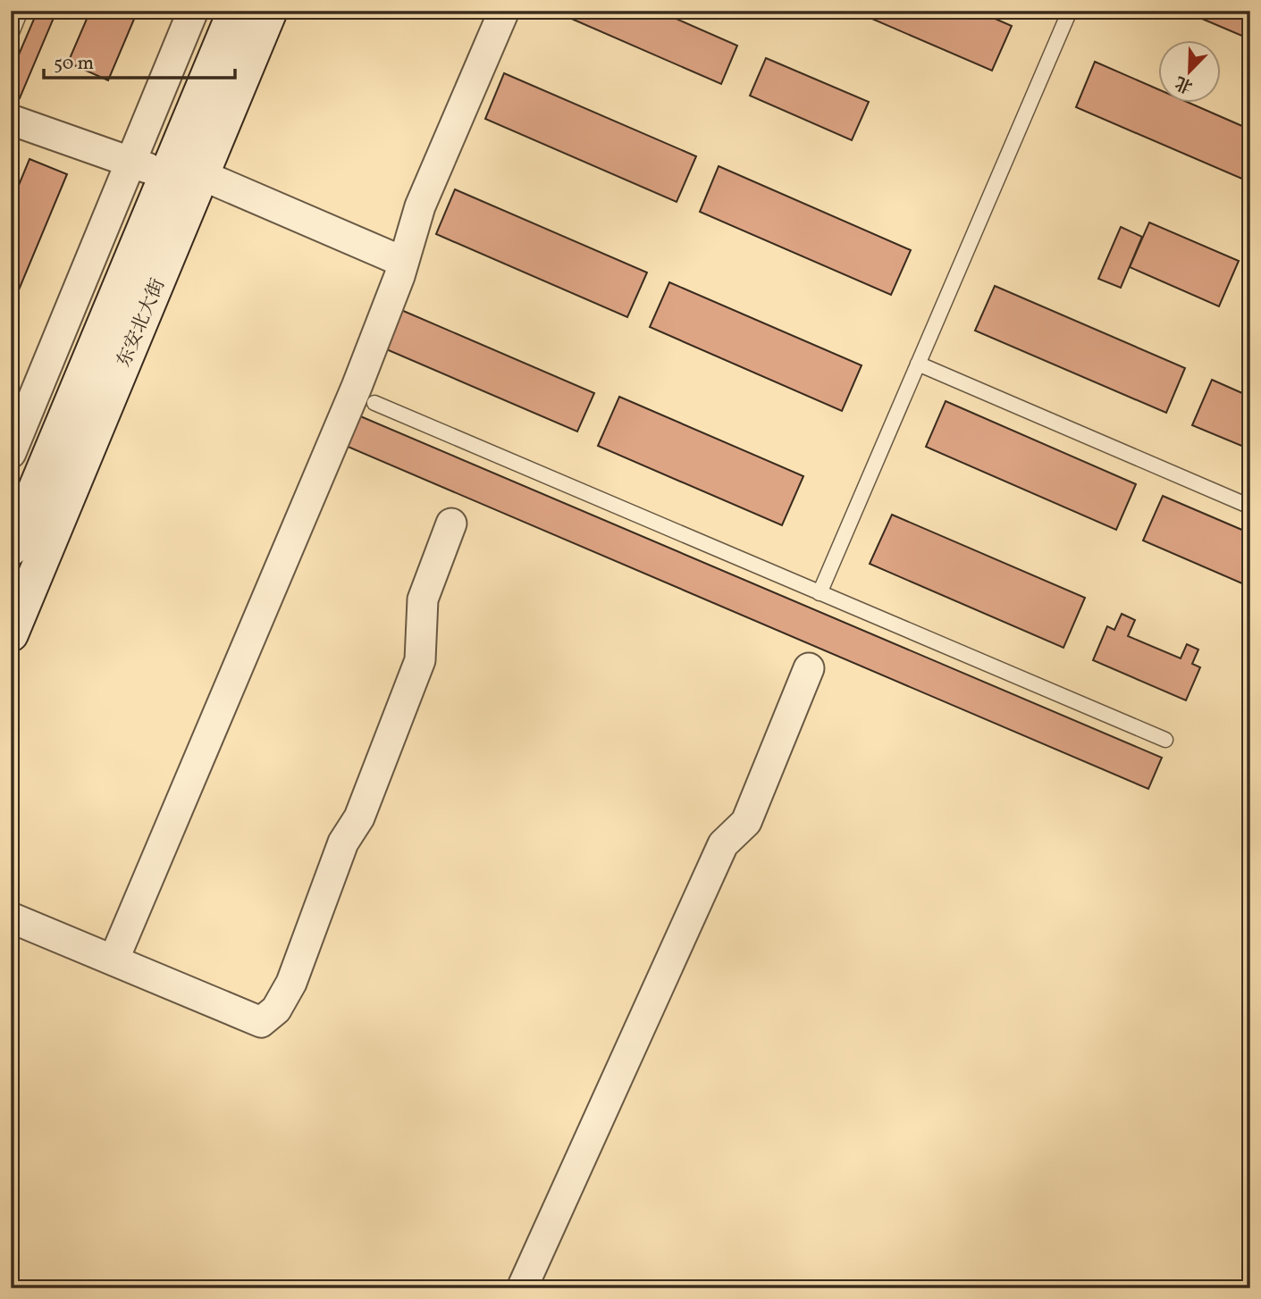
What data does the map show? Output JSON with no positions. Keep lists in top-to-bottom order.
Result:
{
  "streets": {
    "main road": ["东安北大街"]
  },
  "scale_bar": "50 m",
  "north": "bottom left"
}
